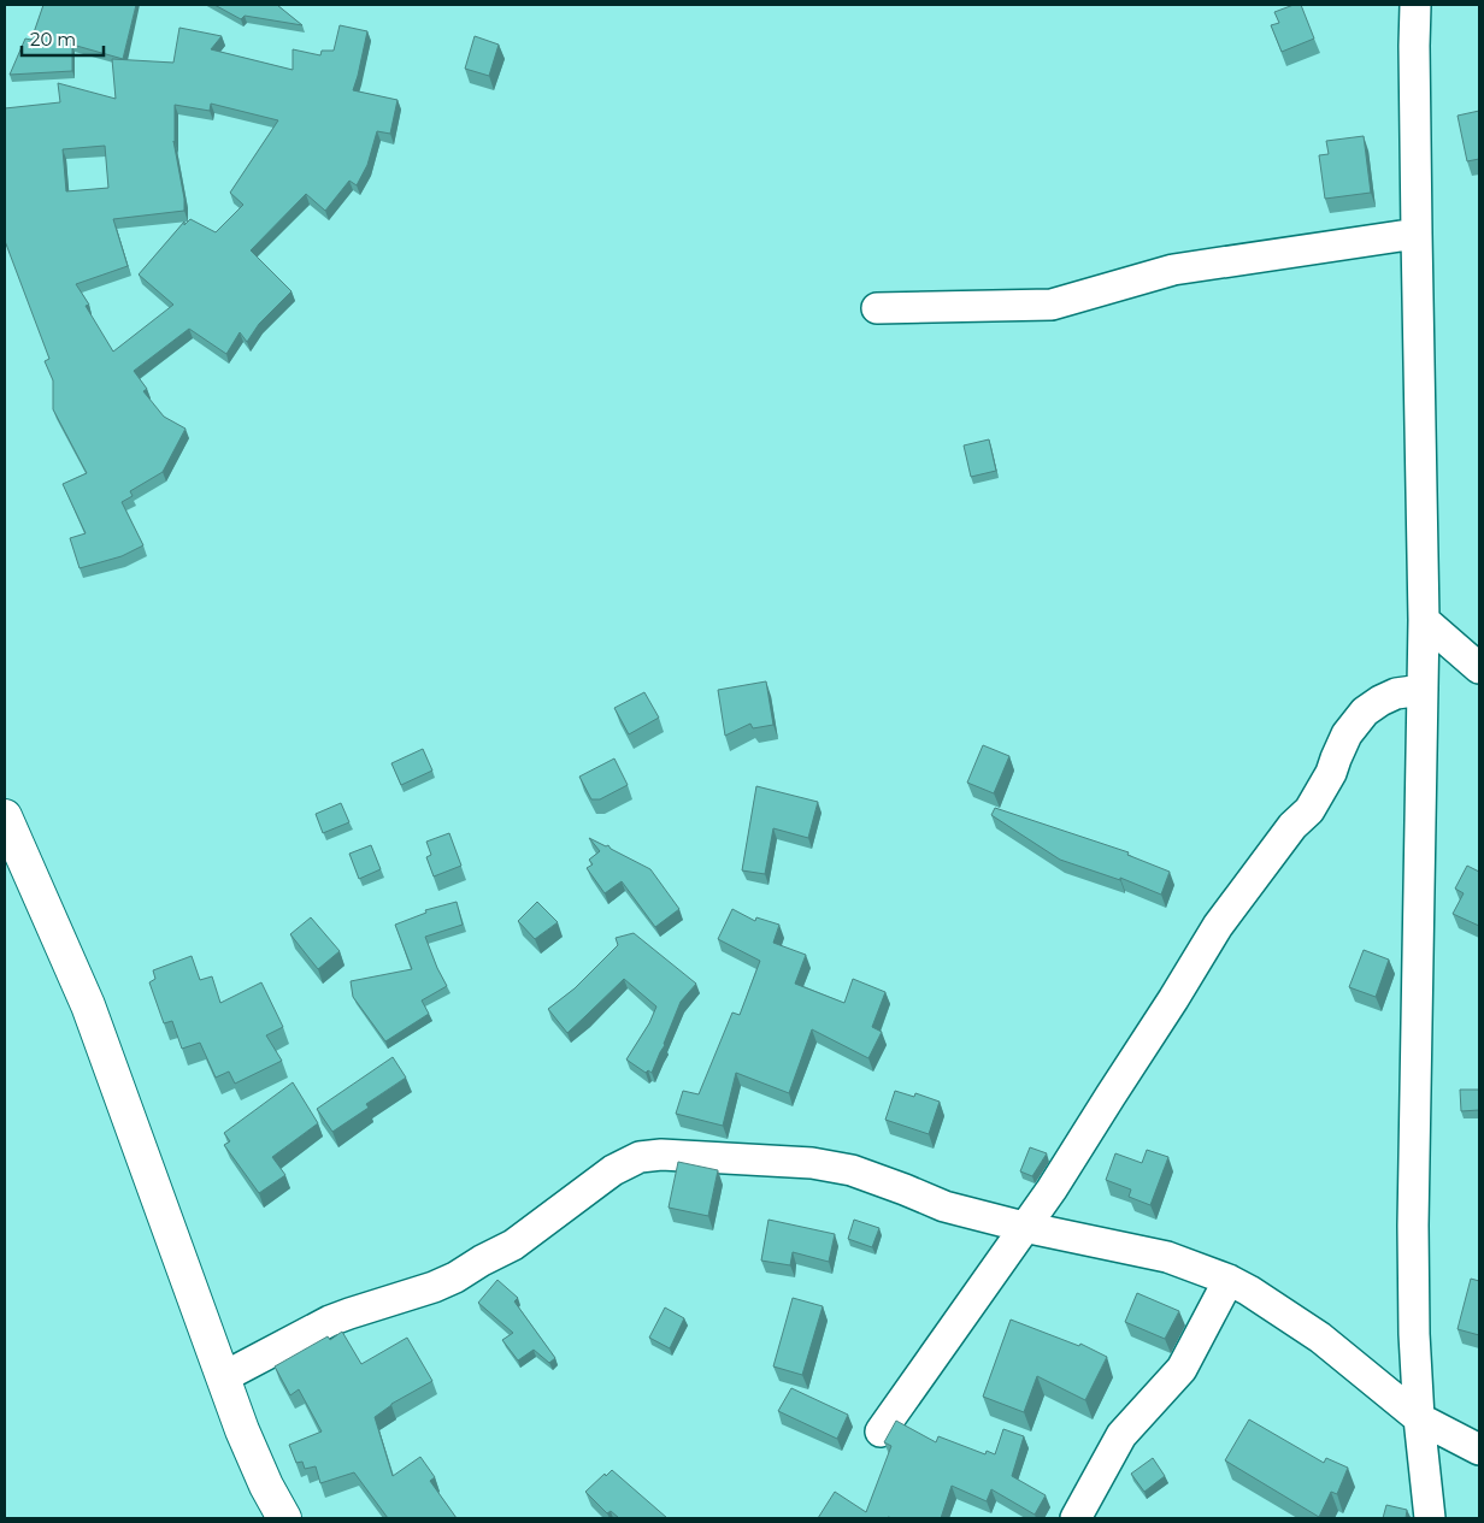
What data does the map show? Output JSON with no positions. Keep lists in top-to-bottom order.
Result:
{
  "scale_bar": "20 m"
}
